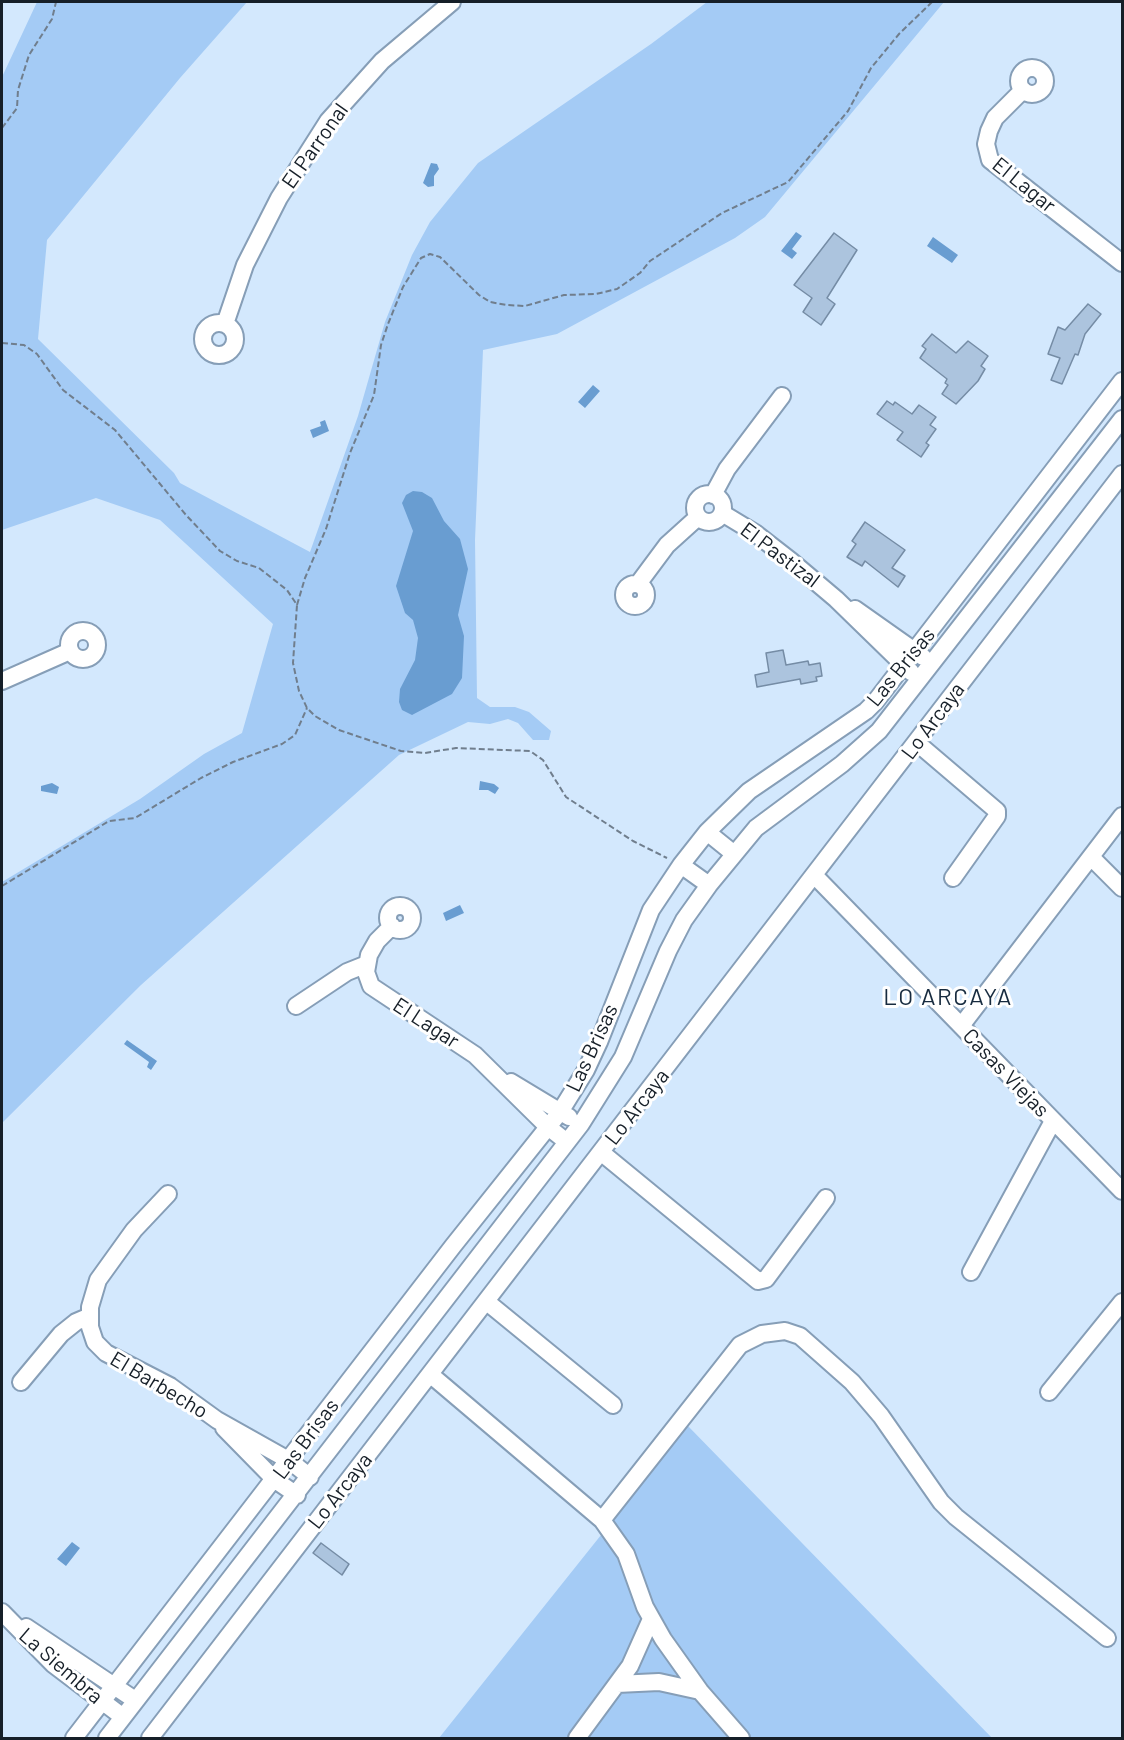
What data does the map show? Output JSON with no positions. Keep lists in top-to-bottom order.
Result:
{
  "streets": {
    "street": [
      "El Parronal",
      "El Lagar",
      "El Pastizal",
      "Las Brisas",
      "Lo Arcaya",
      "Casas Viejas",
      "El Barbecho",
      "La Siembra"
    ]
  },
  "crossings": [
    ["Las Brisas", "El Barbecho"],
    ["Las Brisas", "La Siembra"],
    ["Lo Arcaya", "Casas Viejas"]
  ],
  "districts": ["LO ARCAYA"]
}
